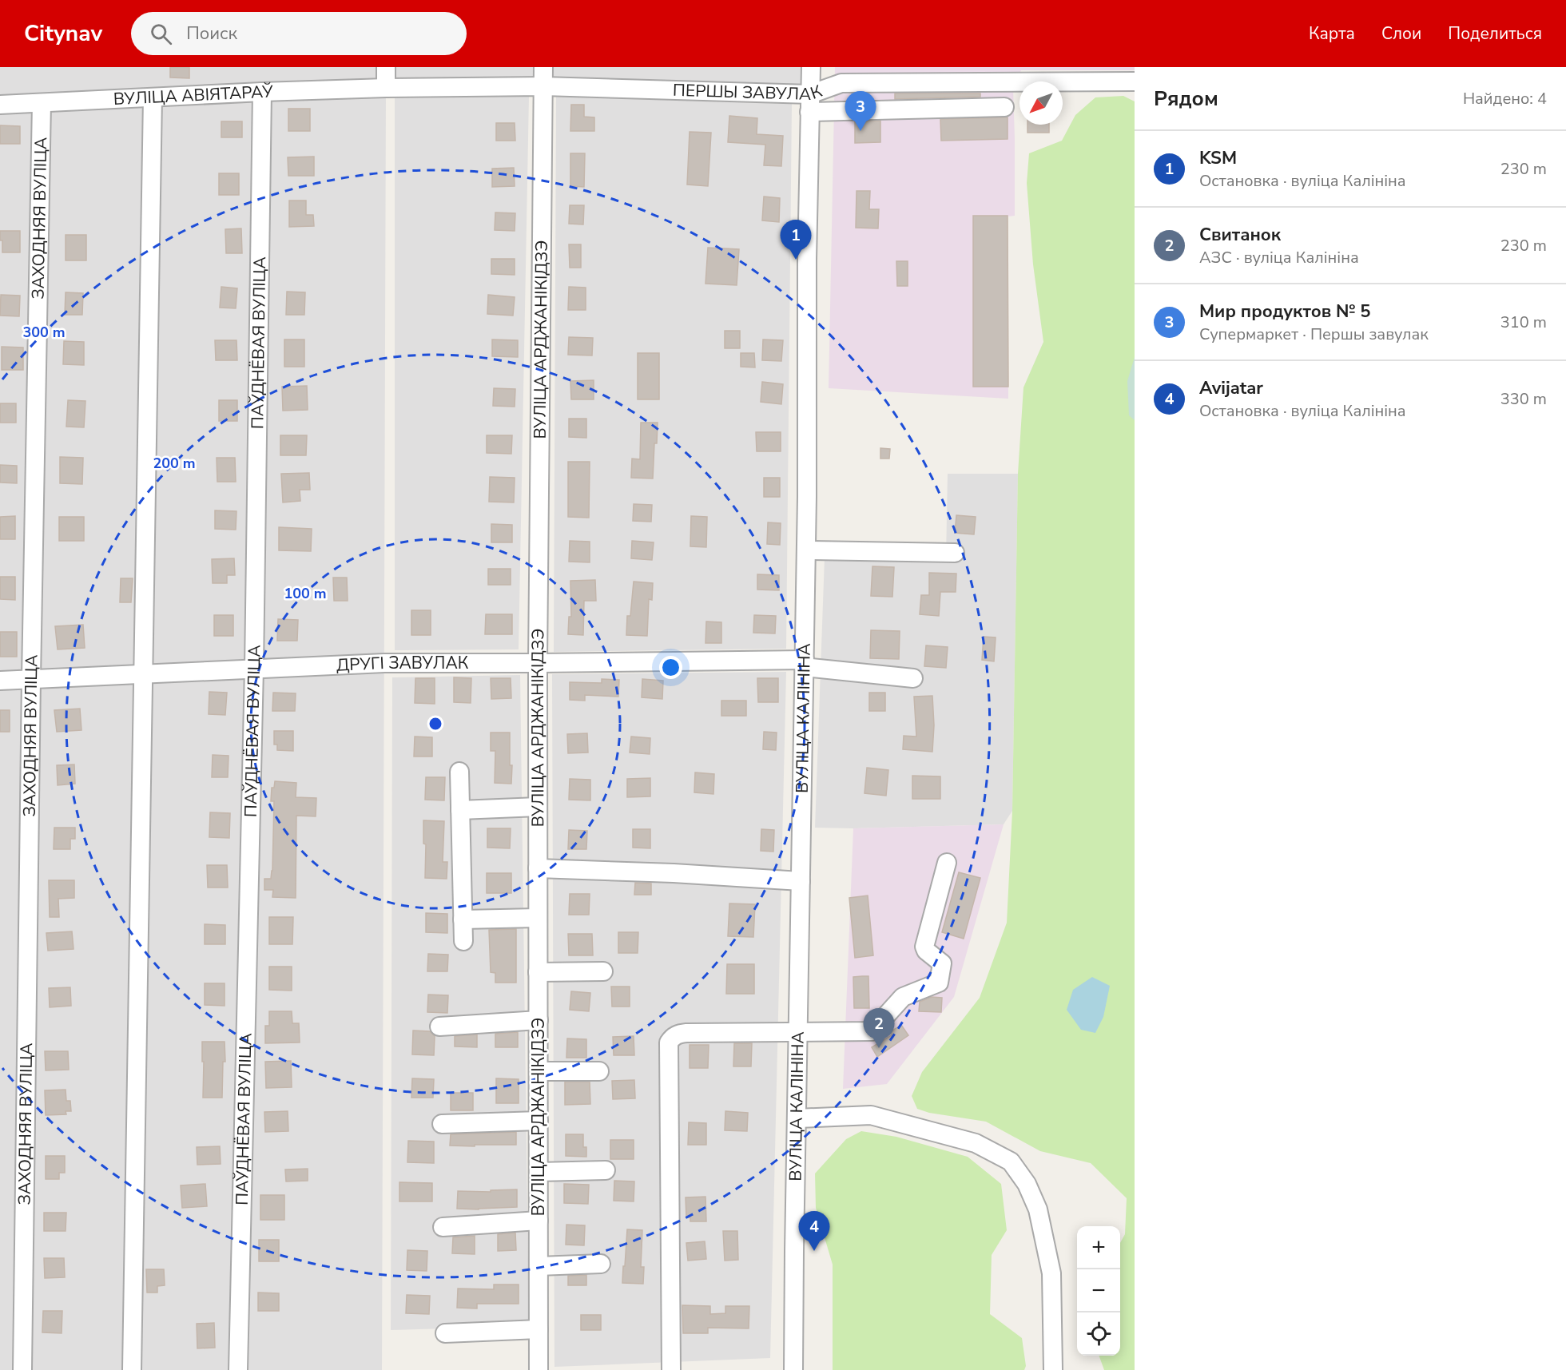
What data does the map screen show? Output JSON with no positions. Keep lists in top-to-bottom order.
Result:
{
  "streets": {
    "street": [
      "ПЕРШЫ ЗАВУЛАК",
      "ВУЛІЦА АВІЯТАРАЎ",
      "ЗАХОДНЯЯ ВУЛІЦА",
      "ВУЛІЦА АРДЖАНІКІДЗЭ",
      "ПАЎДНЁВАЯ ВУЛІЦА",
      "ДРУГІ ЗАВУЛАК",
      "ВУЛІЦА КАЛІНІНА"
    ]
  },
  "crossings": [
    ["ПЕРШЫ ЗАВУЛАК", "ВУЛІЦА АВІЯТАРАЎ"],
    ["ПЕРШЫ ЗАВУЛАК", "ВУЛІЦА АРДЖАНІКІДЗЭ"],
    ["ПЕРШЫ ЗАВУЛАК", "ВУЛІЦА КАЛІНІНА"],
    ["ВУЛІЦА АВІЯТАРАЎ", "ЗАХОДНЯЯ ВУЛІЦА"],
    ["ВУЛІЦА АВІЯТАРАЎ", "ПАЎДНЁВАЯ ВУЛІЦА"],
    ["ЗАХОДНЯЯ ВУЛІЦА", "ДРУГІ ЗАВУЛАК"],
    ["ВУЛІЦА АРДЖАНІКІДЗЭ", "ДРУГІ ЗАВУЛАК"],
    ["ПАЎДНЁВАЯ ВУЛІЦА", "ДРУГІ ЗАВУЛАК"],
    ["ДРУГІ ЗАВУЛАК", "ВУЛІЦА КАЛІНІНА"]
  ],
  "north": "bottom left",
  "page": {
    "header": "Citynav",
    "search": "Поиск",
    "nav": ["Карта", "Слои", "Поделиться"],
    "heading": ["Рядом", "Найдено: 4"],
    "pins": [
      "3",
      "1",
      "2",
      "4"
    ],
    "list": [
      {
        "mark": "1",
        "name": "KSM",
        "note": "Остановка · вуліца Калініна",
        "value": "230 m"
      },
      {
        "mark": "2",
        "name": "Свитанок",
        "note": "АЗС · вуліца Калініна",
        "value": "230 m"
      },
      {
        "mark": "3",
        "name": "Мир продуктов № 5",
        "note": "Супермаркет · Першы завулак",
        "value": "310 m"
      },
      {
        "mark": "4",
        "name": "Avijatar",
        "note": "Остановка · вуліца Калініна",
        "value": "330 m"
      }
    ],
    "map_buttons": ["+", "−"]
  },
  "rings": ["300 m", "200 m", "100 m"]
}
